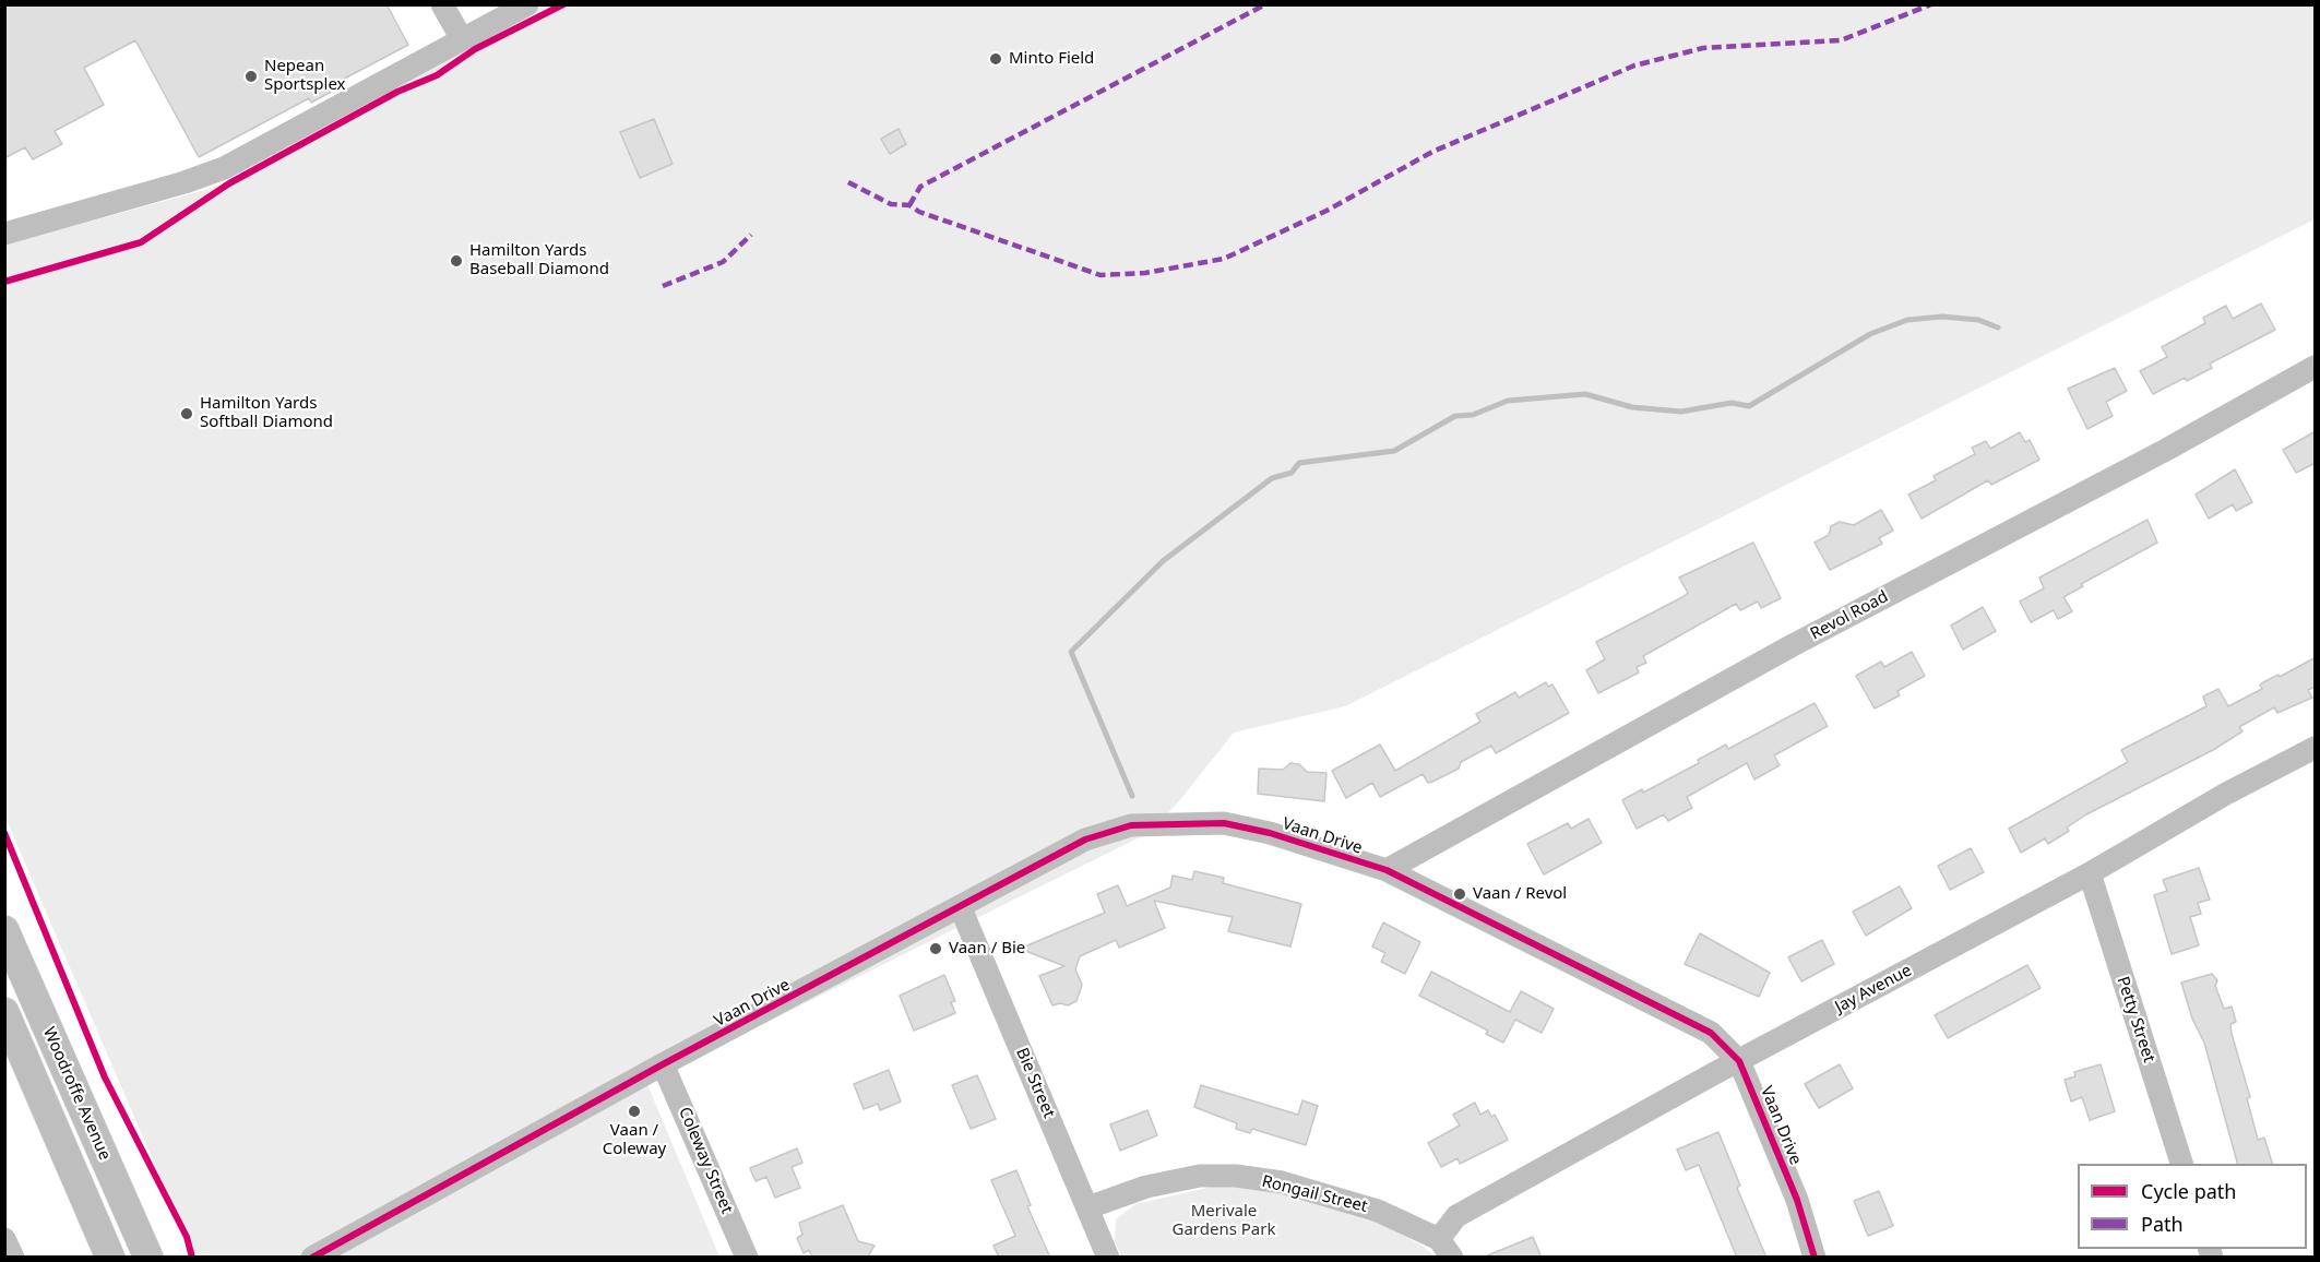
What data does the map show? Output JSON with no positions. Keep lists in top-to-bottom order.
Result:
{
  "streets": {
    "main road": ["Woodroffe Avenue"],
    "street": [
      "Revol Road",
      "Vaan Drive",
      "Jay Avenue",
      "Petty Street",
      "Bie Street",
      "Coleway Street",
      "Rongail Street"
    ]
  },
  "crossings": [
    ["Revol Road", "Vaan Drive"],
    ["Vaan Drive", "Jay Avenue"],
    ["Vaan Drive", "Bie Street"],
    ["Vaan Drive", "Coleway Street"],
    ["Jay Avenue", "Petty Street"],
    ["Jay Avenue", "Rongail Street"],
    ["Bie Street", "Rongail Street"]
  ],
  "parks": ["Merivale Gardens Park"],
  "places": [
    "Minto Field",
    "Nepean Sportsplex",
    "Hamilton Yards Baseball Diamond",
    "Hamilton Yards Softball Diamond",
    "Vaan / Revol",
    "Vaan / Bie",
    "Vaan / Coleway"
  ],
  "legend": ["Cycle path", "Path"]
}
